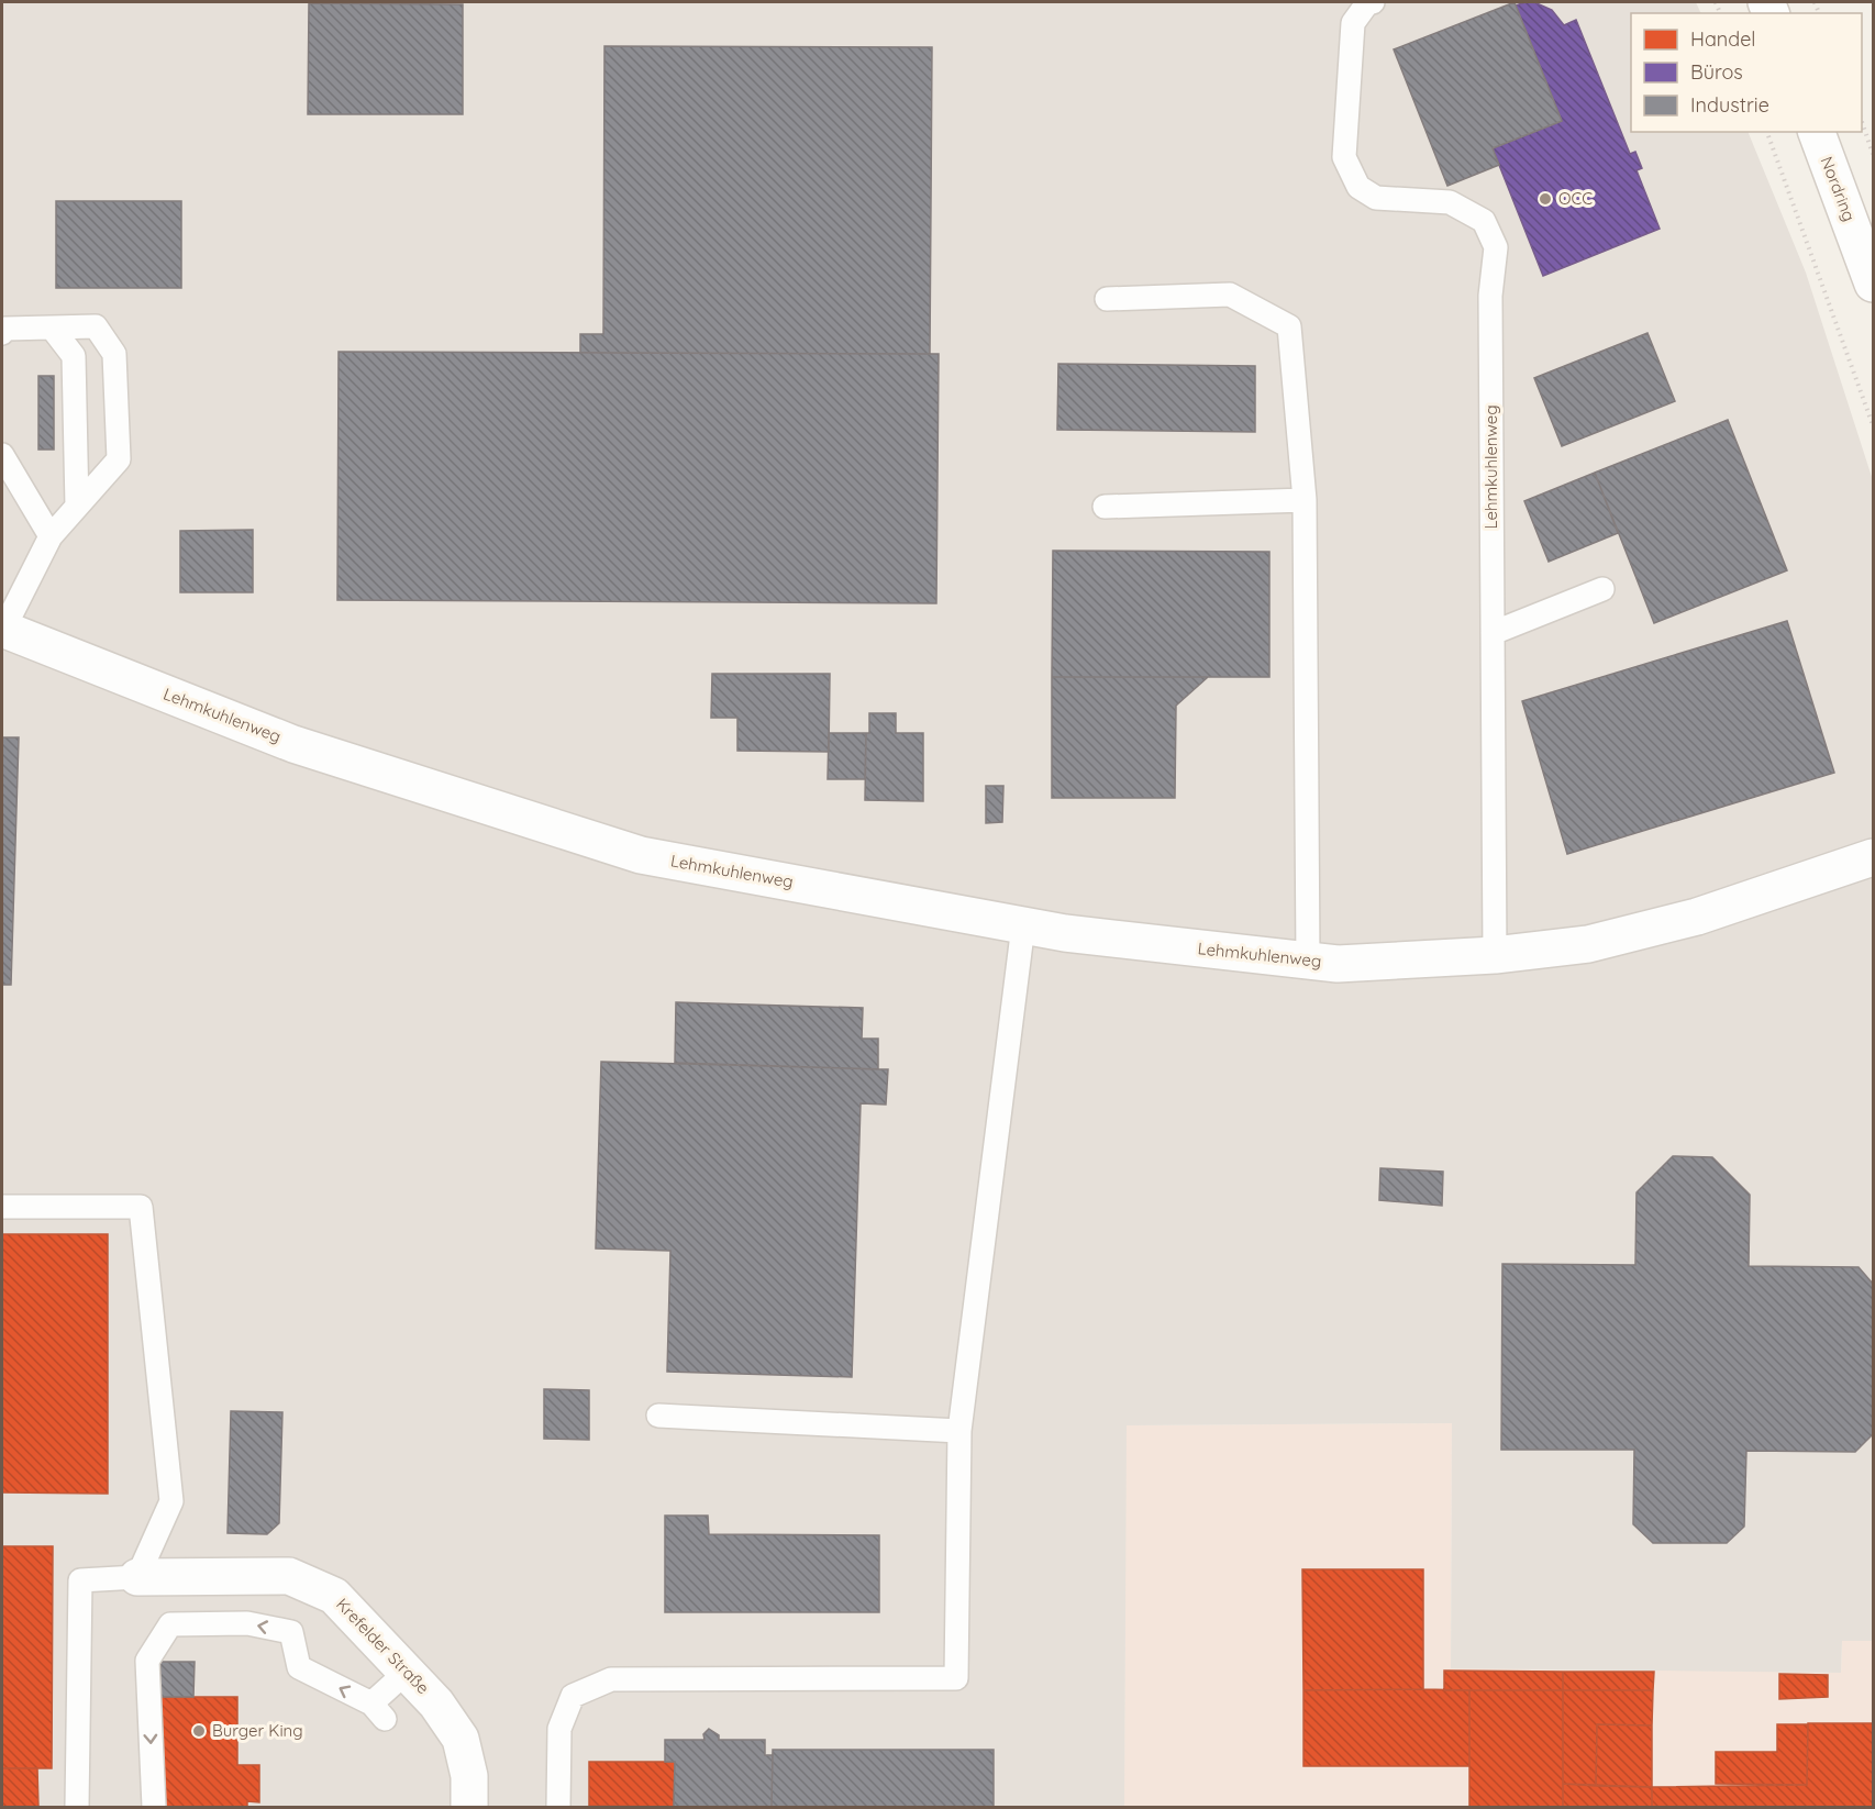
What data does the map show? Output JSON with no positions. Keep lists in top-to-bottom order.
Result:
{
  "streets": {
    "street": ["Nordring", "Lehmkuhlenweg", "Krefelder Straße"]
  },
  "places": ["OCC", "Burger King"],
  "legend": ["Handel", "Büros", "Industrie"]
}
